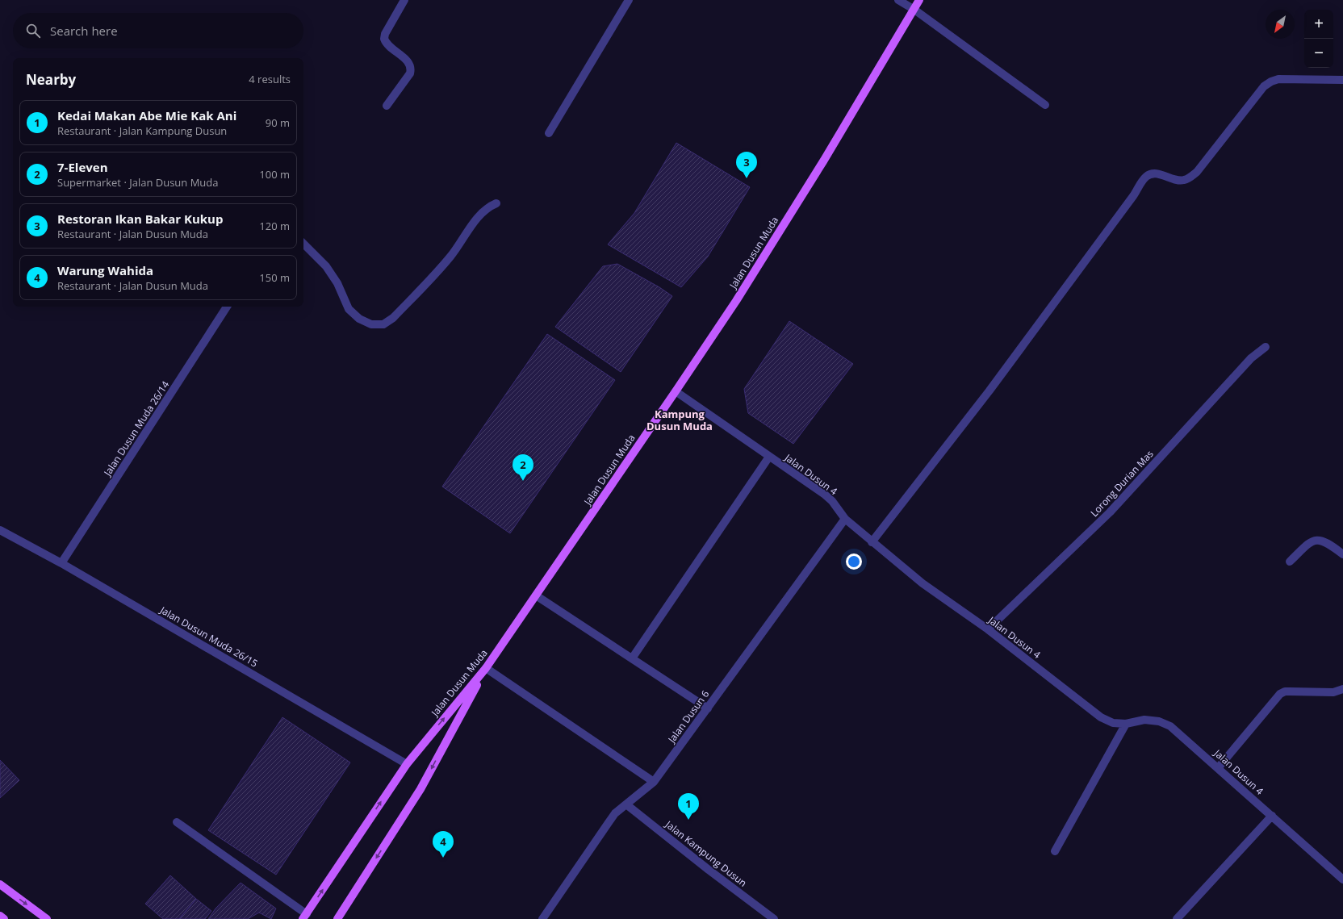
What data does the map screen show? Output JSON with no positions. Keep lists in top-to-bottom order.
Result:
{
  "streets": {
    "main road": ["Jalan Dusun Muda"],
    "street": [
      "Jalan Dusun Muda 26/14",
      "Jalan Dusun 4",
      "Lorong Durian Mas",
      "Jalan Dusun Muda 26/15",
      "Jalan Dusun 6",
      "Jalan Kampung Dusun"
    ]
  },
  "crossings": [
    ["Jalan Dusun Muda", "Jalan Dusun 4"],
    ["Jalan Dusun Muda", "Jalan Dusun Muda 26/15"],
    ["Jalan Dusun Muda 26/14", "Jalan Dusun Muda 26/15"],
    ["Jalan Dusun 4", "Lorong Durian Mas"],
    ["Jalan Dusun 4", "Jalan Dusun 6"],
    ["Jalan Dusun 6", "Jalan Kampung Dusun"]
  ],
  "districts": ["Kampung Dusun Muda"],
  "north": "bottom left",
  "page": {
    "map_buttons": ["+", "−"],
    "search": "Search here",
    "heading": ["Nearby", "4 results"],
    "list": [
      {
        "mark": "1",
        "name": "Kedai Makan Abe Mie Kak Ani",
        "note": "Restaurant · Jalan Kampung Dusun",
        "value": "90 m"
      },
      {
        "mark": "2",
        "name": "7-Eleven",
        "note": "Supermarket · Jalan Dusun Muda",
        "value": "100 m"
      },
      {
        "mark": "3",
        "name": "Restoran Ikan Bakar Kukup",
        "note": "Restaurant · Jalan Dusun Muda",
        "value": "120 m"
      },
      {
        "mark": "4",
        "name": "Warung Wahida",
        "note": "Restaurant · Jalan Dusun Muda",
        "value": "150 m"
      }
    ],
    "pins": [
      "3",
      "2",
      "1",
      "4"
    ]
  }
}
